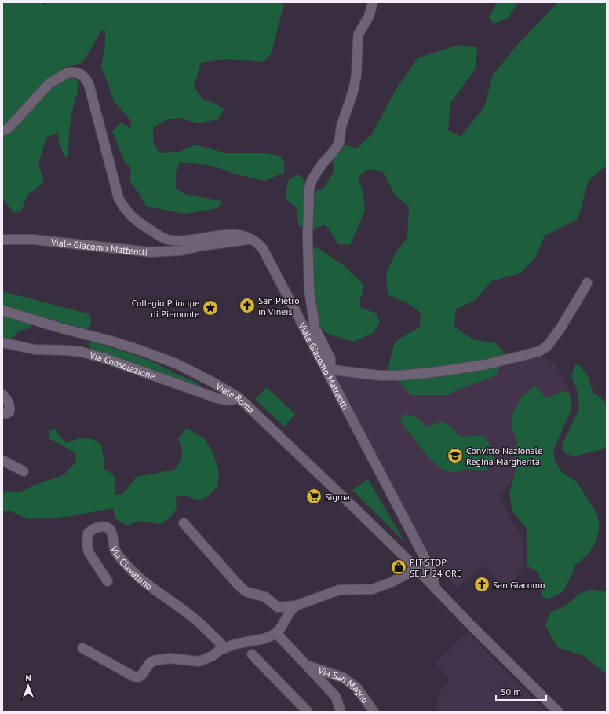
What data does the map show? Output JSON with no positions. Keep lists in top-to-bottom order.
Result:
{
  "streets": {
    "street": [
      "Viale Giacomo Matteotti",
      "Via Consolazione",
      "Viale Roma",
      "Via Ciavattino",
      "Via San Magno"
    ]
  },
  "crossings": [
    ["Viale Giacomo Matteotti", "Viale Roma"],
    ["Via Consolazione", "Viale Roma"]
  ],
  "places": {
    "church": ["San Pietro in Vineis", "San Giacomo"],
    "place": ["Collegio Principe di Piemonte"],
    "school or university": ["Convitto Nazionale Regina Margherita"],
    "supermarket": ["Sigma"],
    "shop": ["PIT STOP SELF 24 ORE"]
  },
  "scale_bar": "50 m",
  "north": "top"
}
